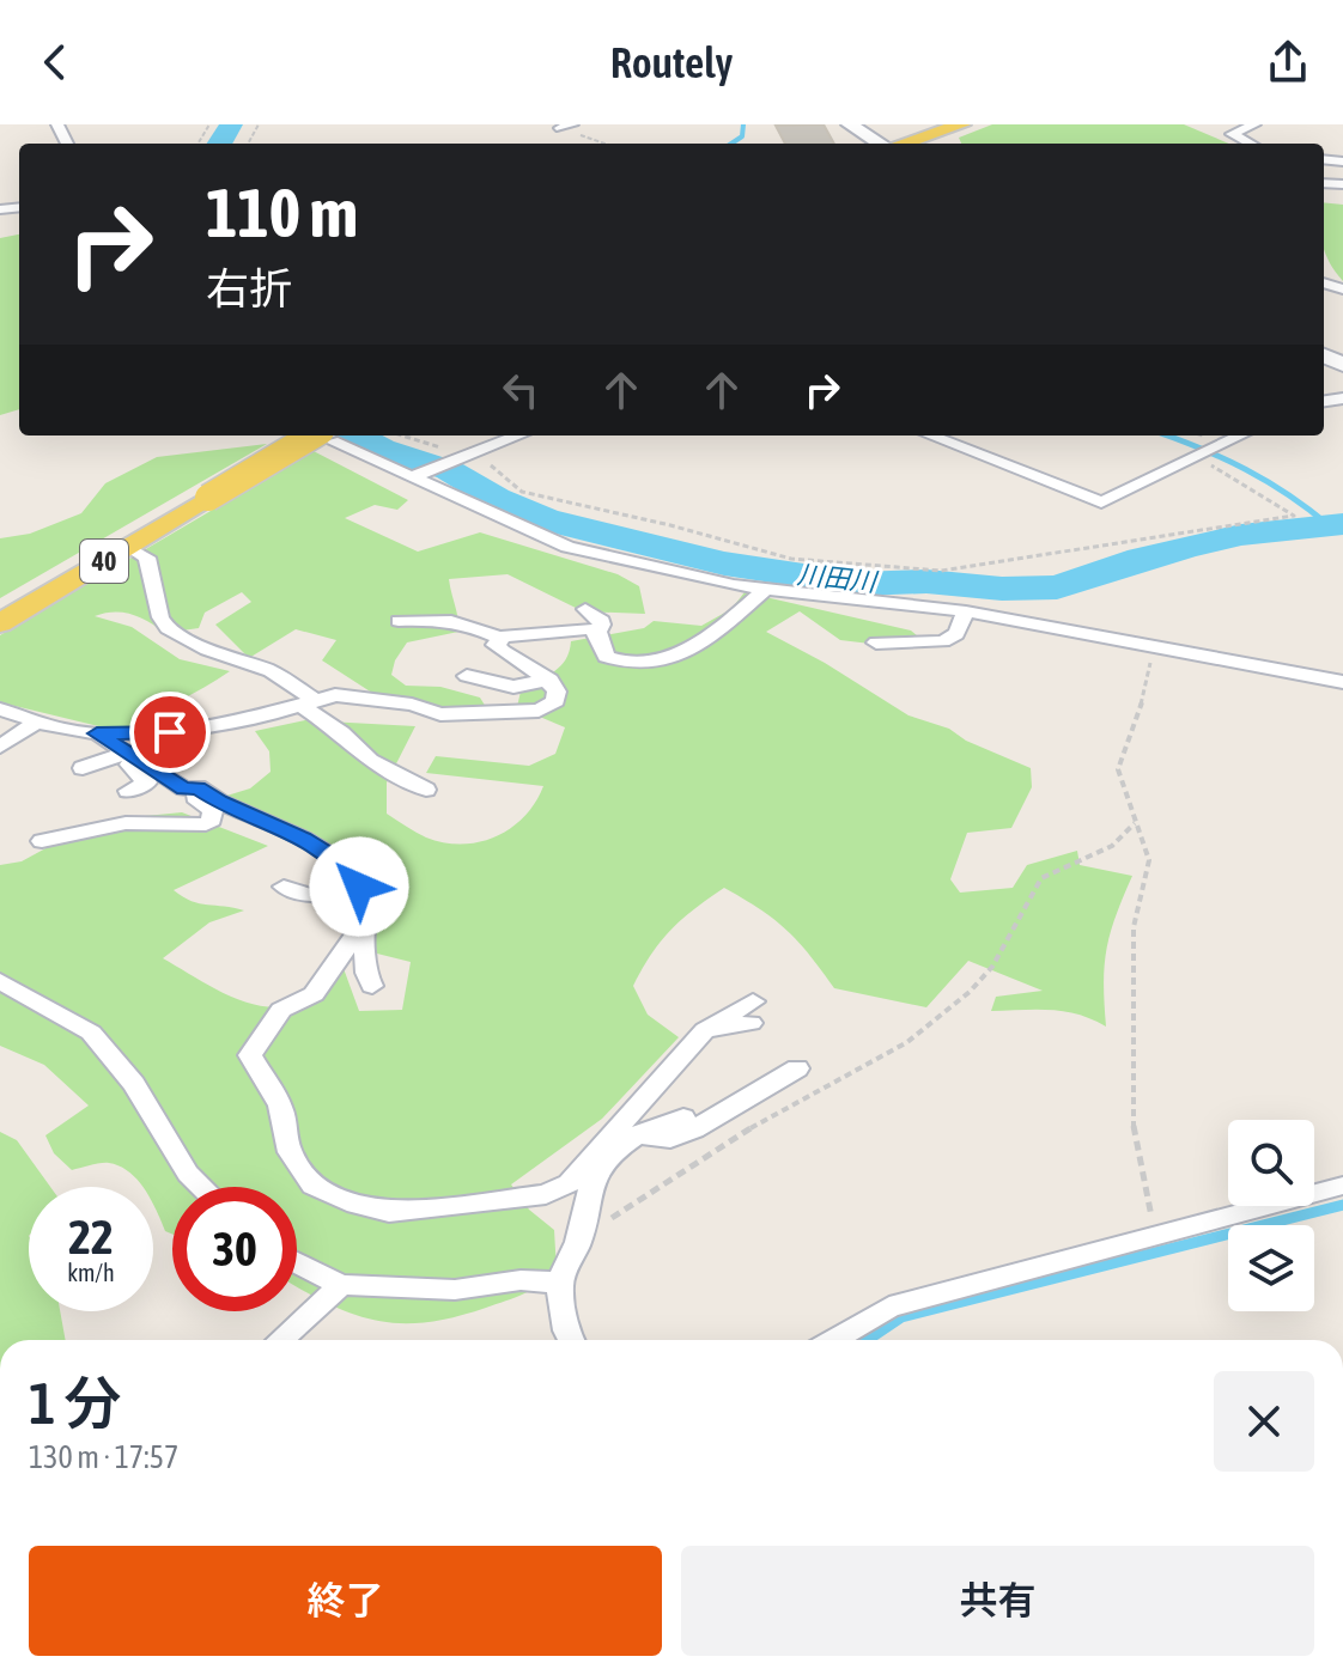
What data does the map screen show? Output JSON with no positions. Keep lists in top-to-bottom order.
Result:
{
  "streets": {
    "main road": ["40"]
  },
  "water": ["川田川"],
  "page": {
    "header": "Routely",
    "turn": ["110 m", "右折"],
    "speed": "22 km/h",
    "limit": "30",
    "heading": ["1 分", "130 m · 17:57"],
    "buttons": ["終了", "共有"]
  }
}
